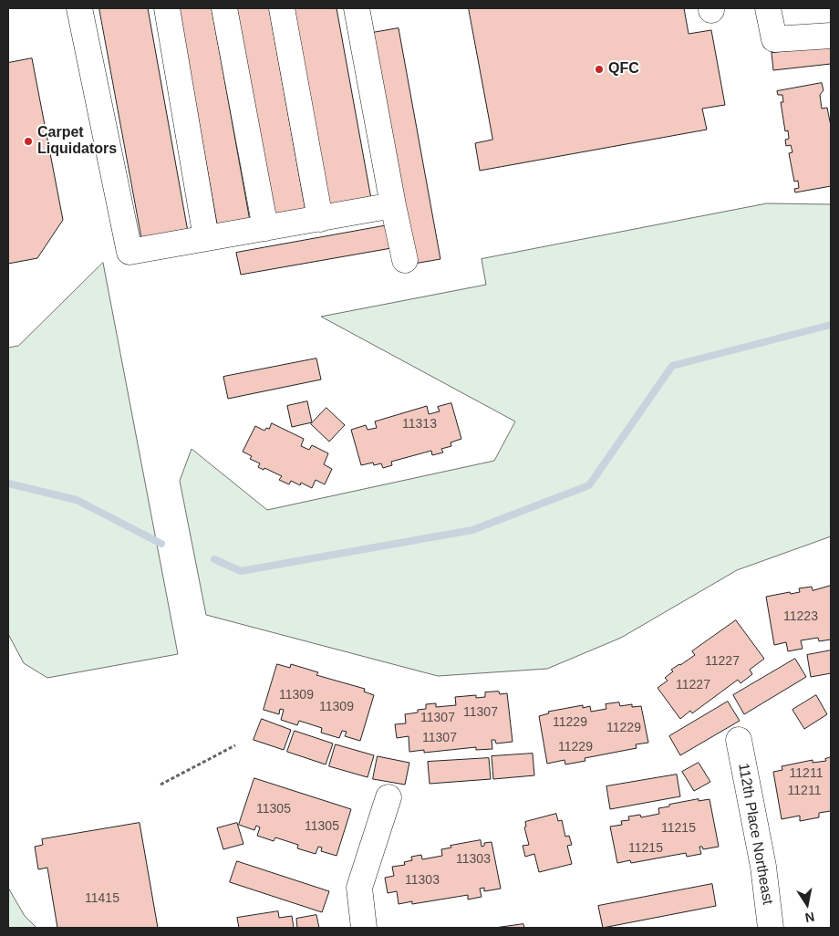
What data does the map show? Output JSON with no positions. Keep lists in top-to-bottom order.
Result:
{
  "streets": {
    "street": ["112th Place Northeast"]
  },
  "places": ["QFC", "Carpet Liquidators"],
  "house_numbers": [
    "11313",
    "11223",
    "11227",
    "11227",
    "11309",
    "11309",
    "11307",
    "11307",
    "11229",
    "11229",
    "11307",
    "11229",
    "11211",
    "11211",
    "11305",
    "11305",
    "11215",
    "11215",
    "11303",
    "11303",
    "11415"
  ],
  "north": "bottom"
}
